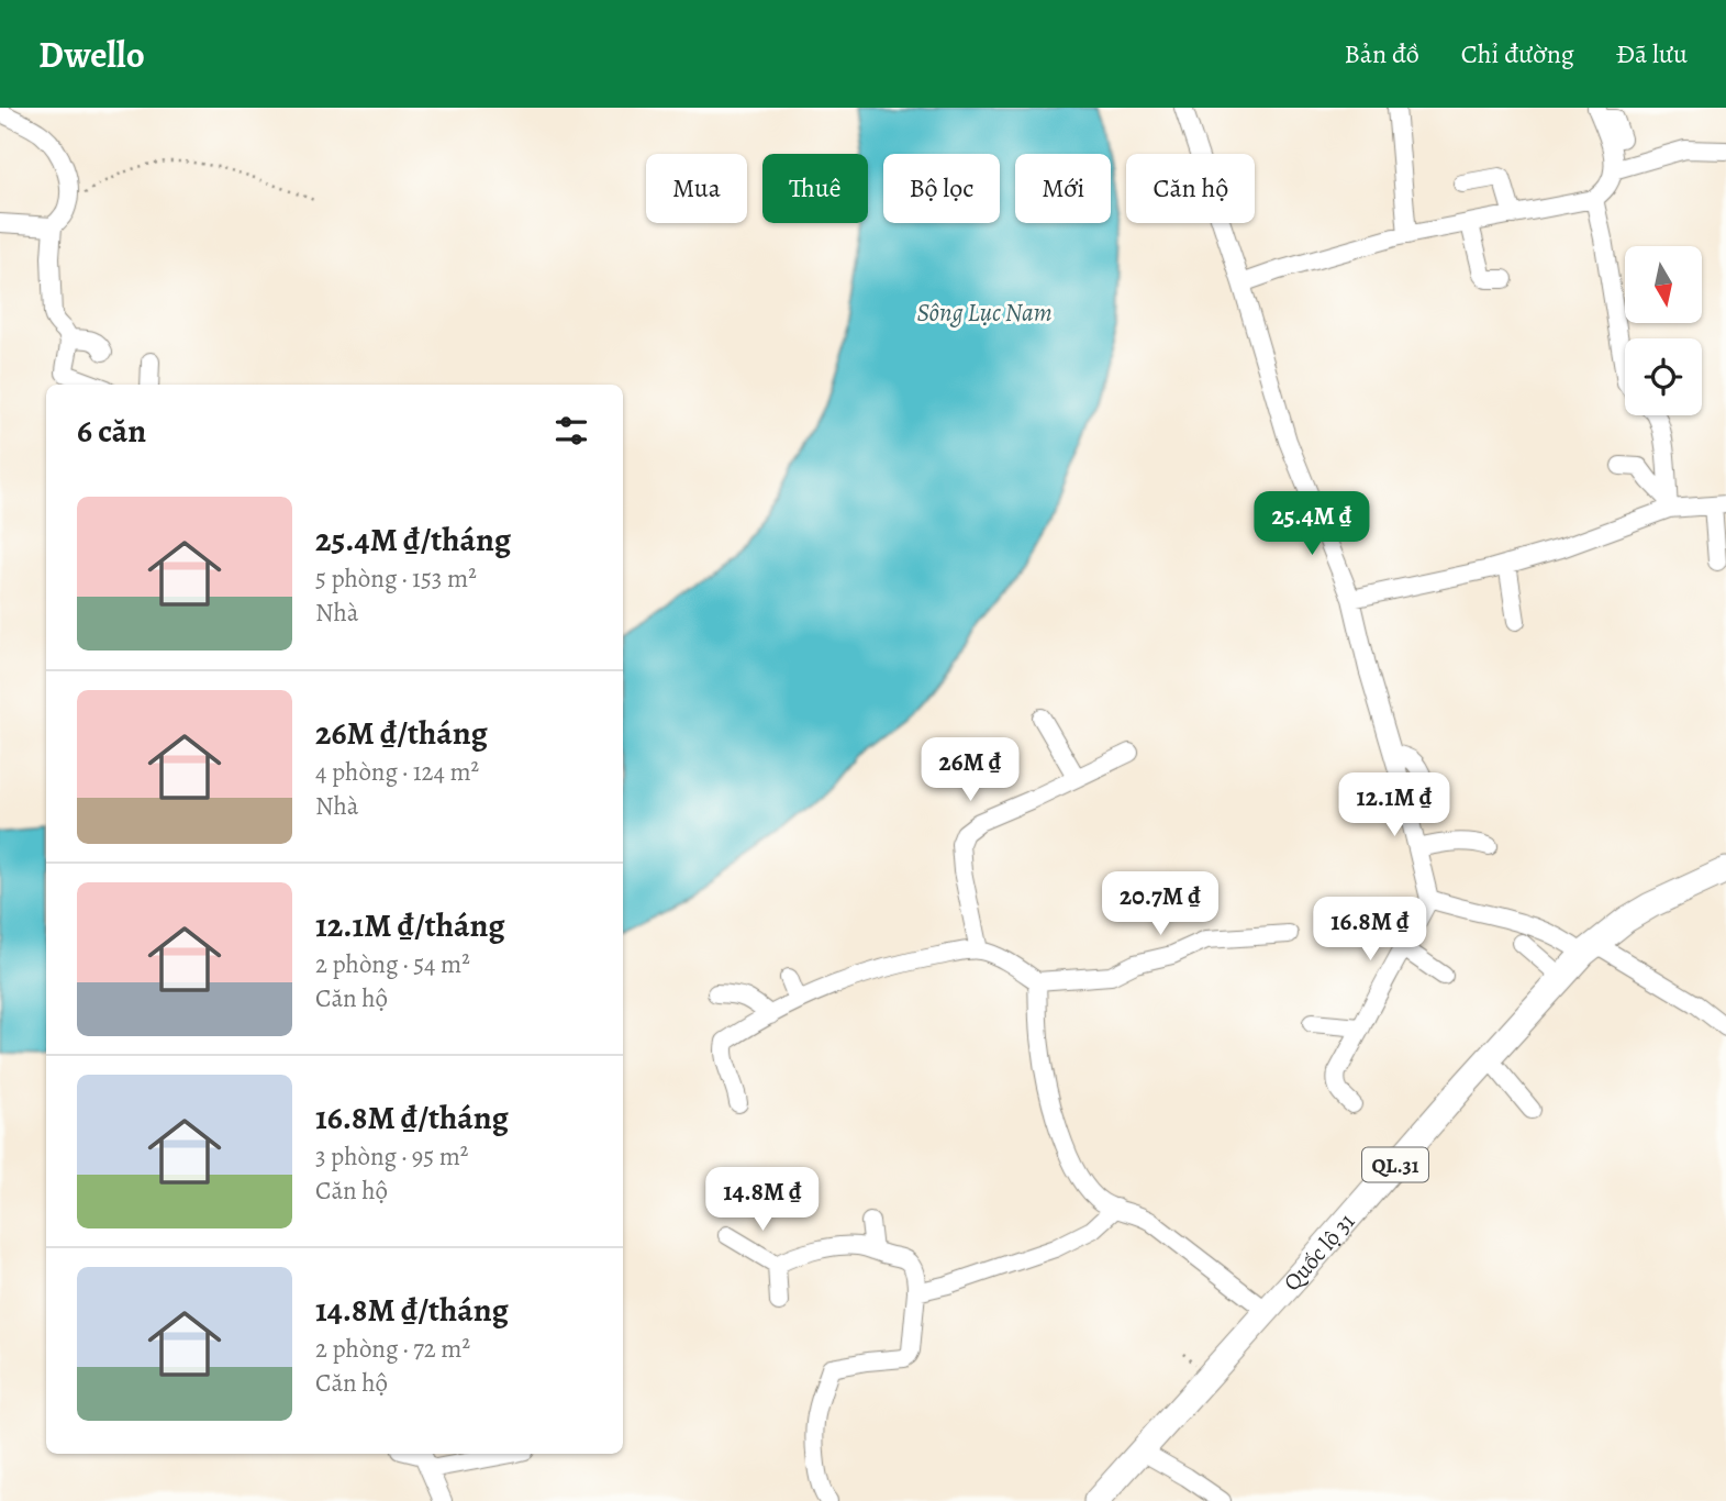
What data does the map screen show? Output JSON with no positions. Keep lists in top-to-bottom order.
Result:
{
  "streets": {
    "highway": ["QL.31", "Quốc lộ 31"]
  },
  "water": ["Sông Lục Nam"],
  "north": "bottom",
  "page": {
    "header": "Dwello",
    "nav": ["Bản đồ", "Chỉ đường", "Đã lưu"],
    "chip": [
      "Mua",
      "Thuê",
      "Bộ lọc",
      "Mới",
      "Căn hộ"
    ],
    "heading": "6 căn",
    "list": [
      {
        "name": "25.4M ₫/tháng",
        "note": "5 phòng · 153 m² · Nhà"
      },
      {
        "name": "26M ₫/tháng",
        "note": "4 phòng · 124 m² · Nhà"
      },
      {
        "name": "12.1M ₫/tháng",
        "note": "2 phòng · 54 m² · Căn hộ"
      },
      {
        "name": "16.8M ₫/tháng",
        "note": "3 phòng · 95 m² · Căn hộ"
      },
      {
        "name": "14.8M ₫/tháng",
        "note": "2 phòng · 72 m² · Căn hộ"
      }
    ],
    "price": [
      "25.4M ₫",
      "26M ₫",
      "12.1M ₫",
      "20.7M ₫",
      "16.8M ₫",
      "14.8M ₫"
    ]
  }
}
